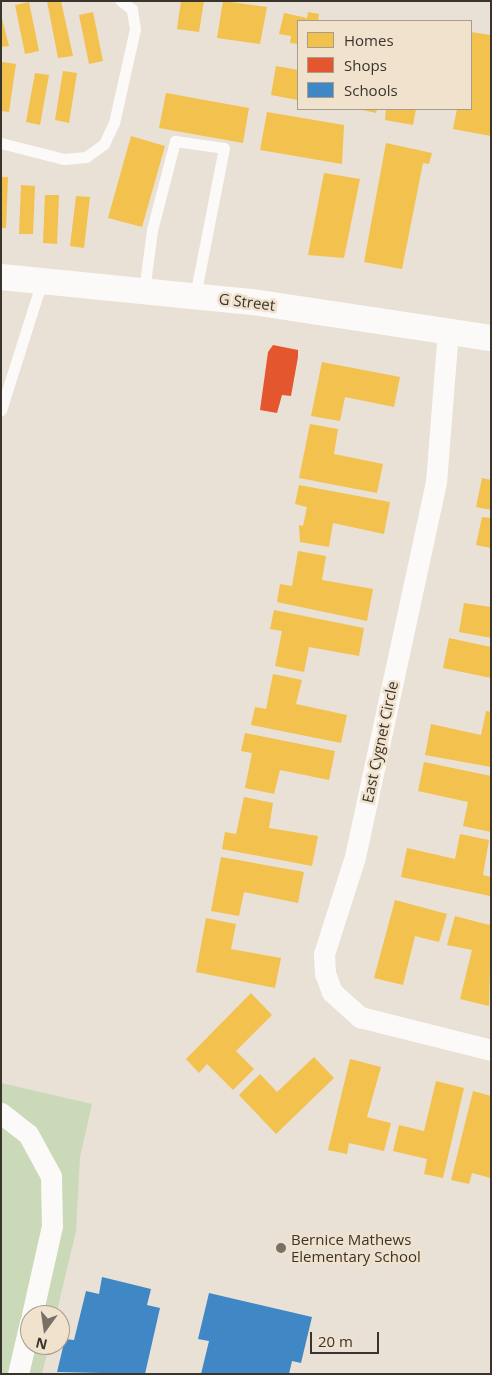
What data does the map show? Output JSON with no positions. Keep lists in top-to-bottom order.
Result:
{
  "streets": {
    "street": ["G Street", "East Cygnet Circle"]
  },
  "crossings": [
    ["G Street", "East Cygnet Circle"]
  ],
  "places": ["Bernice Mathews Elementary School"],
  "legend": ["Homes", "Shops", "Schools"],
  "scale_bar": "20 m",
  "north": "bottom"
}
